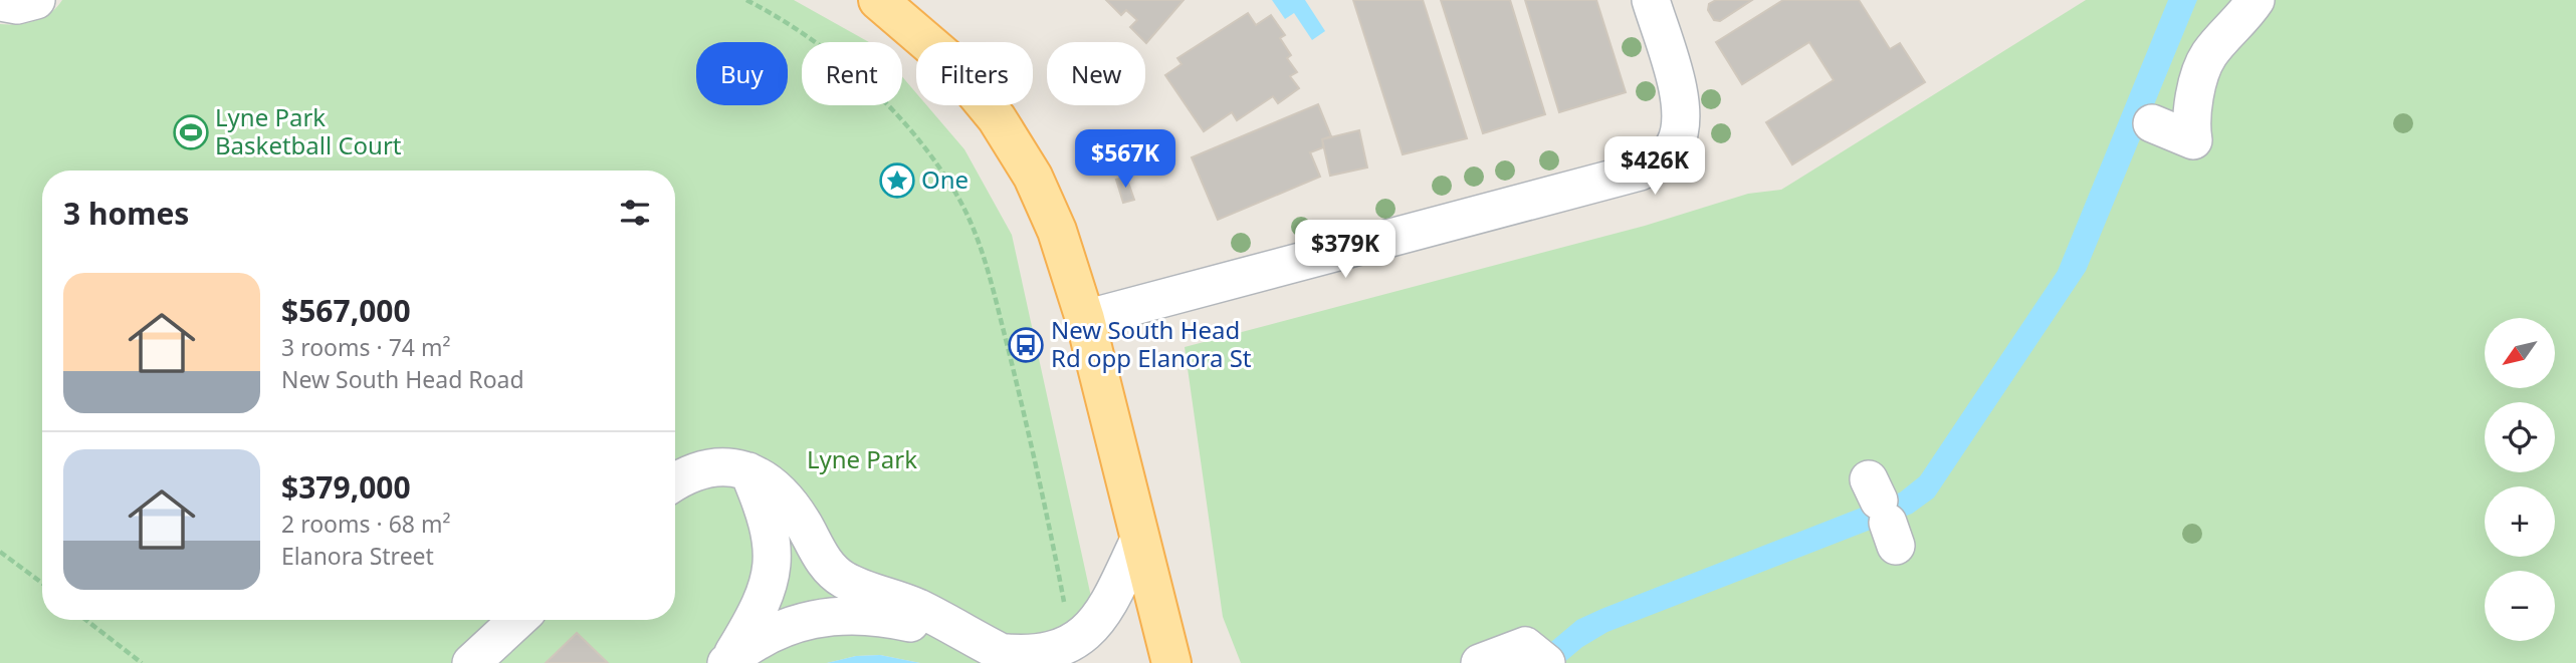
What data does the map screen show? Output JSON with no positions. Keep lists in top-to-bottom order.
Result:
{
  "parks": ["Lyne Park"],
  "places": {
    "sports": ["Lyne Park Basketball Court"],
    "place": ["One"],
    "bus stop": ["New South Head Rd opp Elanora St"]
  },
  "north": "bottom left",
  "page": {
    "chip": [
      "Buy",
      "Rent",
      "Filters",
      "New"
    ],
    "price": ["$567K", "$426K", "$379K"],
    "heading": "3 homes",
    "list": [
      {
        "name": "$567,000",
        "note": "3 rooms · 74 m² · New South Head Road"
      },
      {
        "name": "$379,000",
        "note": "2 rooms · 68 m² · Elanora Street"
      }
    ],
    "map_buttons": ["+", "−"]
  }
}
